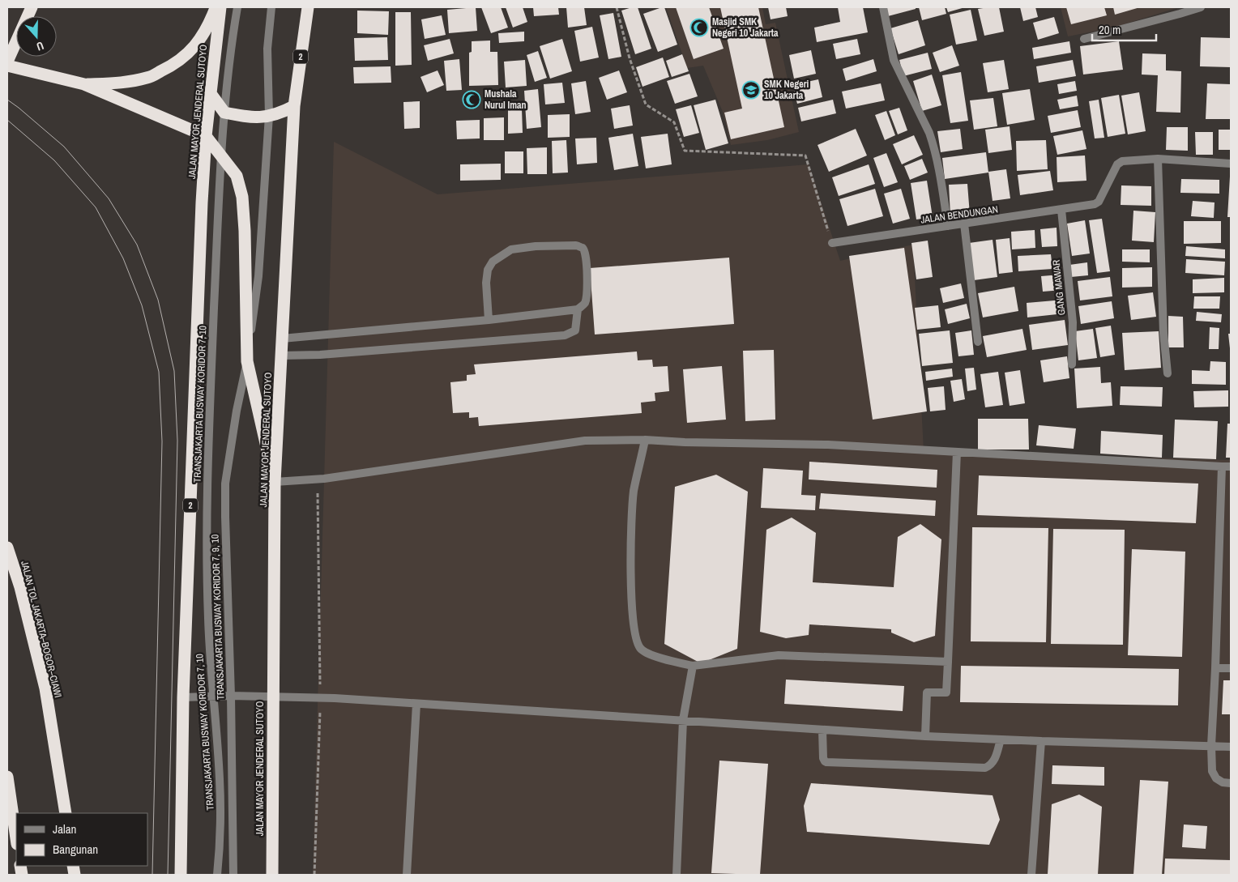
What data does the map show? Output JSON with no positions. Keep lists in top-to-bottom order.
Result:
{
  "streets": {
    "highway": ["2", "JALAN MAYOR JENDERAL SUTOYO", "JALAN TOL JAKARTA–BOGOR–CIAWI"],
    "street": [
      "JALAN BENDUNGAN",
      "GANG MAWAR",
      "TRANSJAKARTA BUSWAY KORIDOR 7, 10",
      "TRANSJAKARTA BUSWAY KORIDOR 7, 9, 10"
    ]
  },
  "crossings": [
    ["JALAN BENDUNGAN", "GANG MAWAR"]
  ],
  "places": {
    "mosque": ["Masjid SMK Negeri 10 Jakarta", "Mushala Nurul Iman"],
    "school or university": ["SMK Negeri 10 Jakarta"]
  },
  "legend": ["Jalan", "Bangunan"],
  "scale_bar": "20 m",
  "north": "bottom"
}
